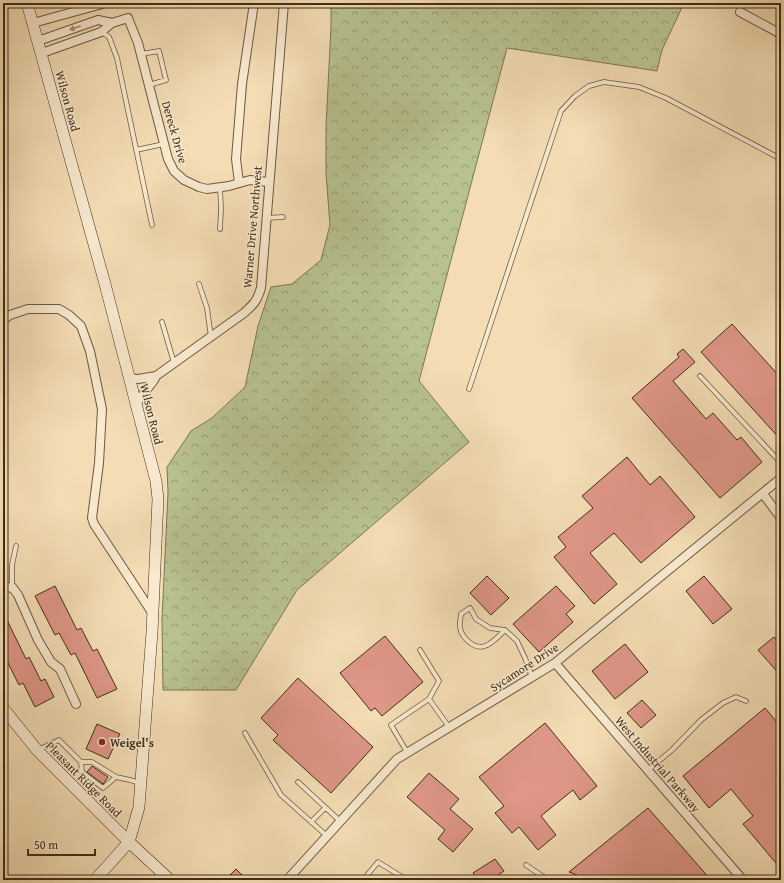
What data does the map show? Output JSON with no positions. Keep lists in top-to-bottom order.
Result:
{
  "streets": {
    "street": [
      "Wilson Road",
      "Dereck Drive",
      "Warner Drive Northwest",
      "Sycamore Drive",
      "West Industrial Parkway",
      "Pleasant Ridge Road"
    ]
  },
  "crossings": [
    ["Wilson Road", "Dereck Drive"],
    ["Wilson Road", "Warner Drive Northwest"],
    ["Wilson Road", "Pleasant Ridge Road"],
    ["Dereck Drive", "Warner Drive Northwest"],
    ["Sycamore Drive", "West Industrial Parkway"]
  ],
  "places": ["Weigel's"],
  "scale_bar": "50 m"
}
